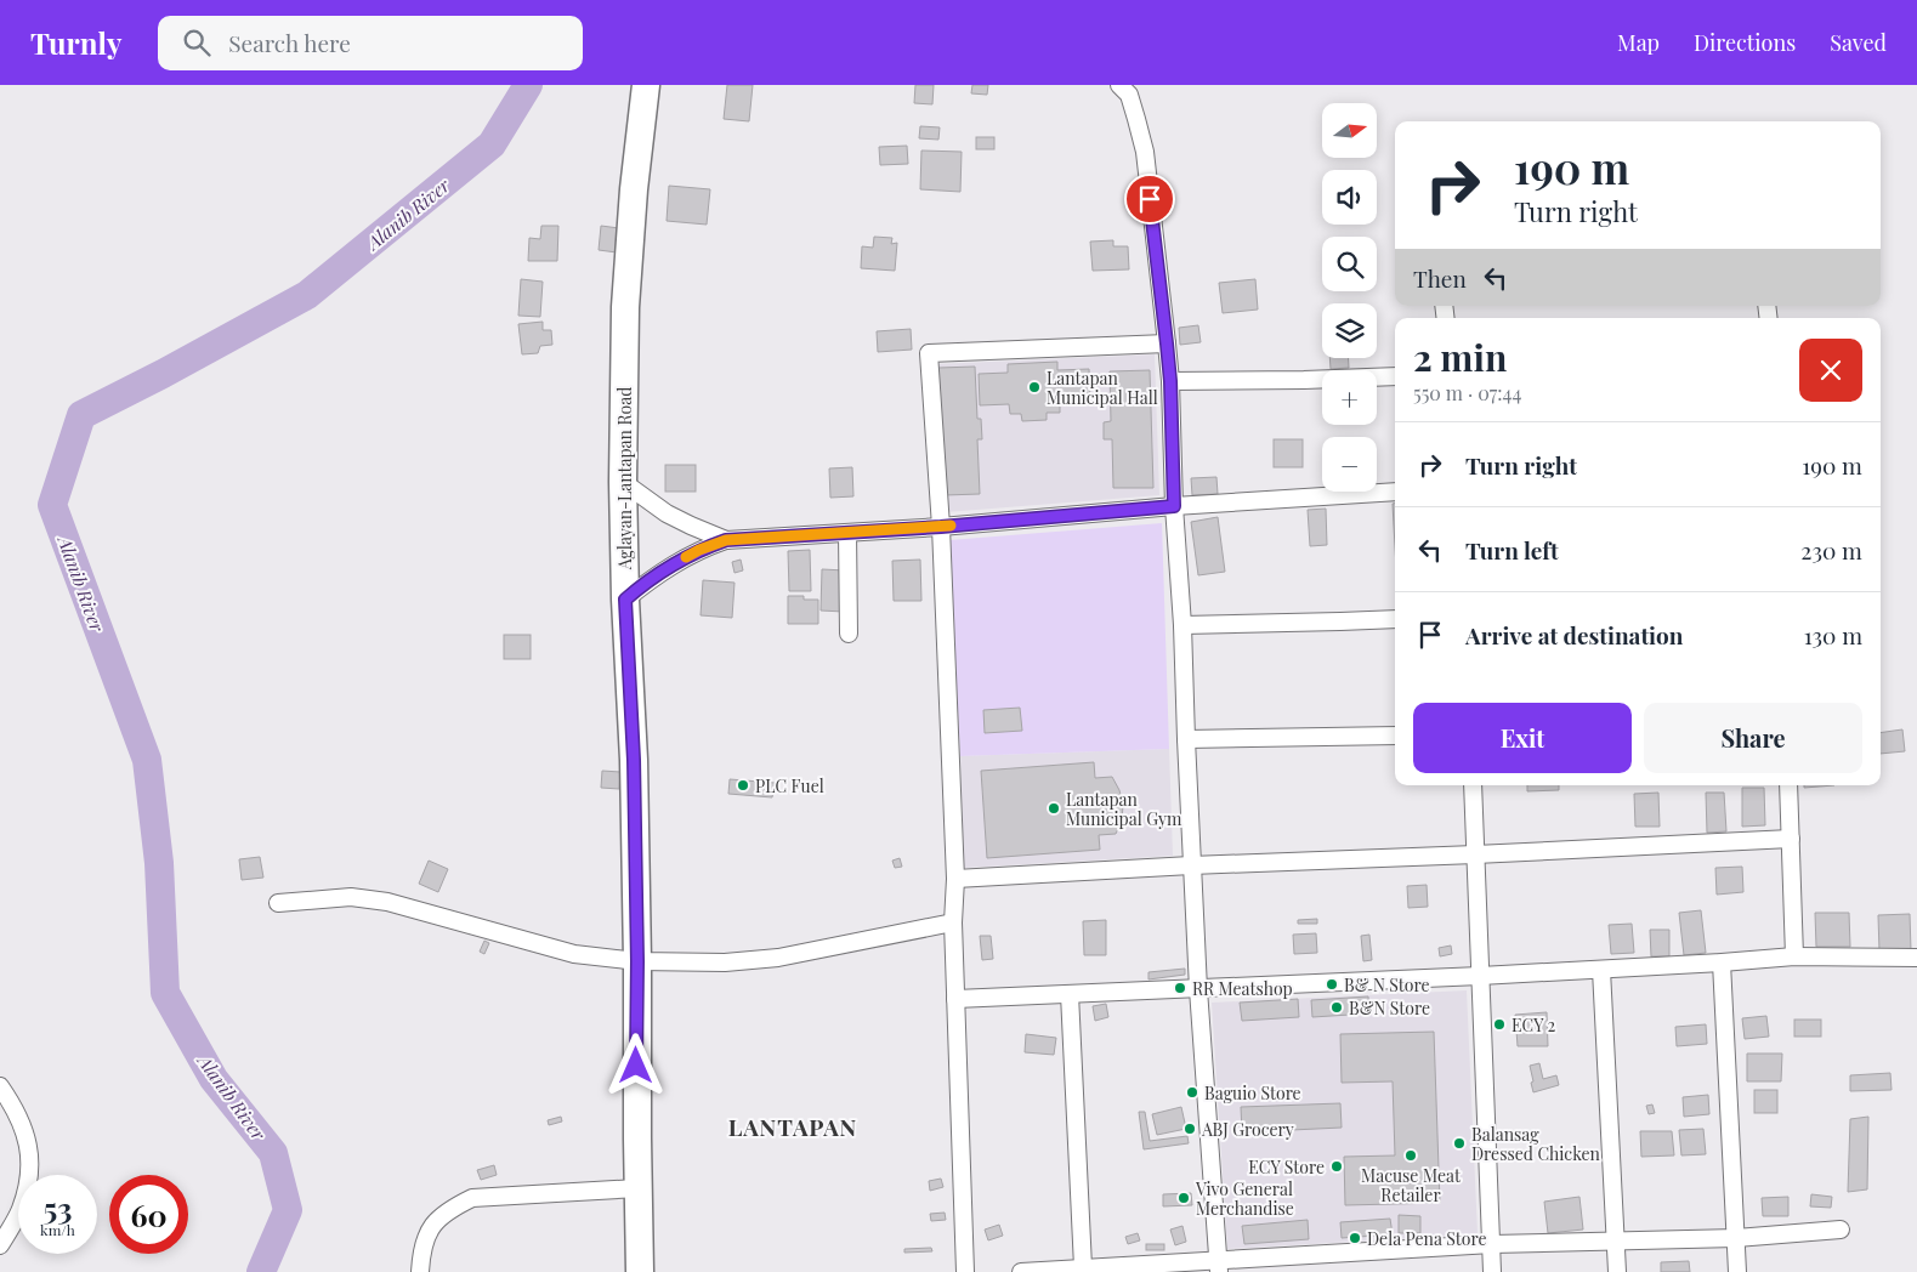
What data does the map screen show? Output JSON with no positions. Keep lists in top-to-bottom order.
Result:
{
  "streets": {
    "main road": ["Aglayan-Lantapan Road"]
  },
  "districts": ["LANTAPAN"],
  "water": ["Alanib River"],
  "places": [
    "Lantapan Municipal Hall",
    "PLC Fuel",
    "Lantapan Municipal Gym",
    "B& N Store",
    "RR Meatshop",
    "B&N Store",
    "ECY 2",
    "Baguio Store",
    "ABJ Grocery",
    "Balansag Dressed Chicken",
    "Macuse Meat Retailer",
    "ECY Store",
    "Vivo General Merchandise",
    "Dela Pena Store"
  ],
  "north": "right",
  "page": {
    "header": "Turnly",
    "search": "Search here",
    "nav": ["Map", "Directions", "Saved"],
    "map_buttons": ["+", "−"],
    "turn": ["190 m", "Turn right"],
    "then": "Then",
    "heading": ["2 min", "550 m · 07:44"],
    "list": [
      {
        "name": "Turn right",
        "value": "190 m"
      },
      {
        "name": "Turn left",
        "value": "230 m"
      },
      {
        "name": "Arrive at destination",
        "value": "130 m"
      }
    ],
    "buttons": ["Exit", "Share"],
    "speed": "53 km/h",
    "limit": "60"
  }
}
